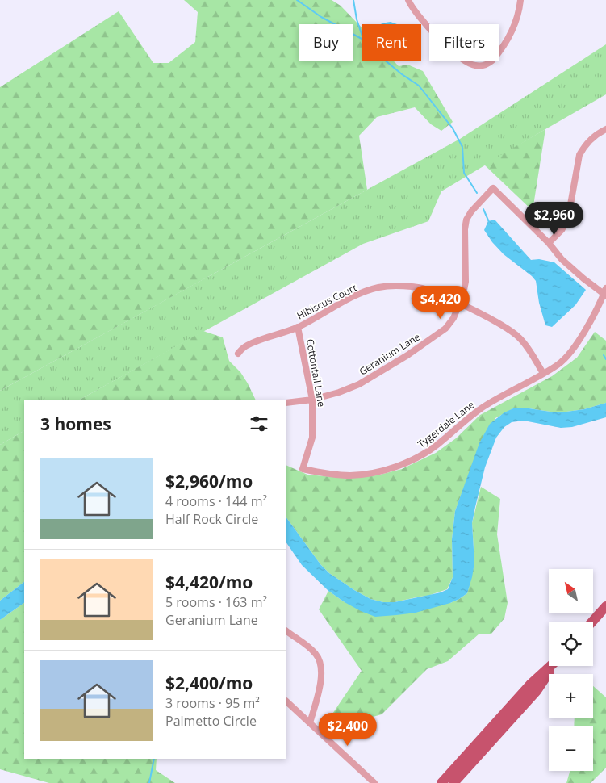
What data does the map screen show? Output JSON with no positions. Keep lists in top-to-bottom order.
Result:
{
  "streets": {
    "street": [
      "Hibiscus Court",
      "Geranium Lane",
      "Cottontail Lane",
      "Tygerdale Lane"
    ]
  },
  "crossings": [
    ["Hibiscus Court", "Geranium Lane"],
    ["Hibiscus Court", "Cottontail Lane"],
    ["Hibiscus Court", "Tygerdale Lane"],
    ["Geranium Lane", "Cottontail Lane"],
    ["Cottontail Lane", "Tygerdale Lane"]
  ],
  "north": "top left",
  "page": {
    "chip": ["Buy", "Rent", "Filters"],
    "price": ["$2,960", "$4,420", "$2,400"],
    "heading": "3 homes",
    "list": [
      {
        "name": "$2,960/mo",
        "note": "4 rooms · 144 m² · Half Rock Circle"
      },
      {
        "name": "$4,420/mo",
        "note": "5 rooms · 163 m² · Geranium Lane"
      },
      {
        "name": "$2,400/mo",
        "note": "3 rooms · 95 m² · Palmetto Circle"
      }
    ],
    "map_buttons": ["+", "−"]
  }
}
